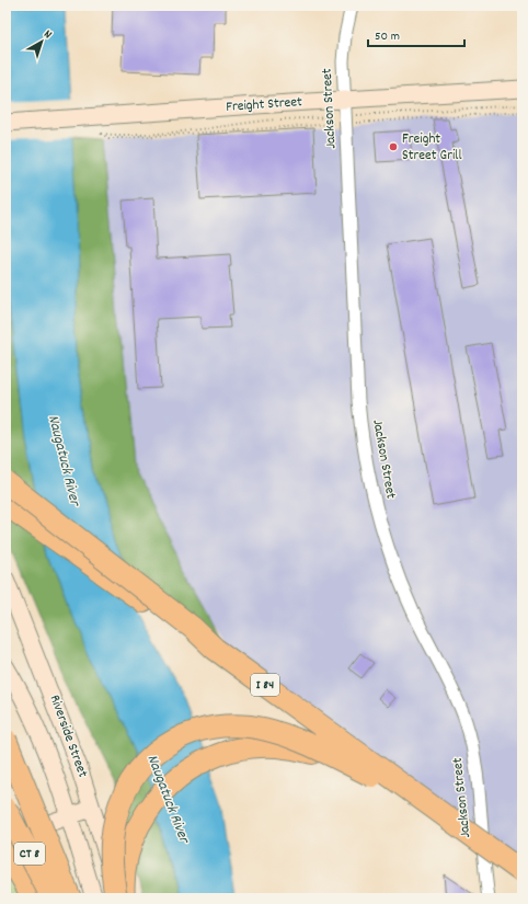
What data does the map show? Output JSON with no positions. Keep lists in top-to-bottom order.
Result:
{
  "streets": {
    "highway": ["I 84", "CT 8"],
    "street": ["Freight Street", "Jackson Street", "Riverside Street"]
  },
  "crossings": [
    ["Freight Street", "Jackson Street"]
  ],
  "water": ["Naugatuck River"],
  "places": ["Freight Street Grill"],
  "scale_bar": "50 m",
  "north": "top right"
}
